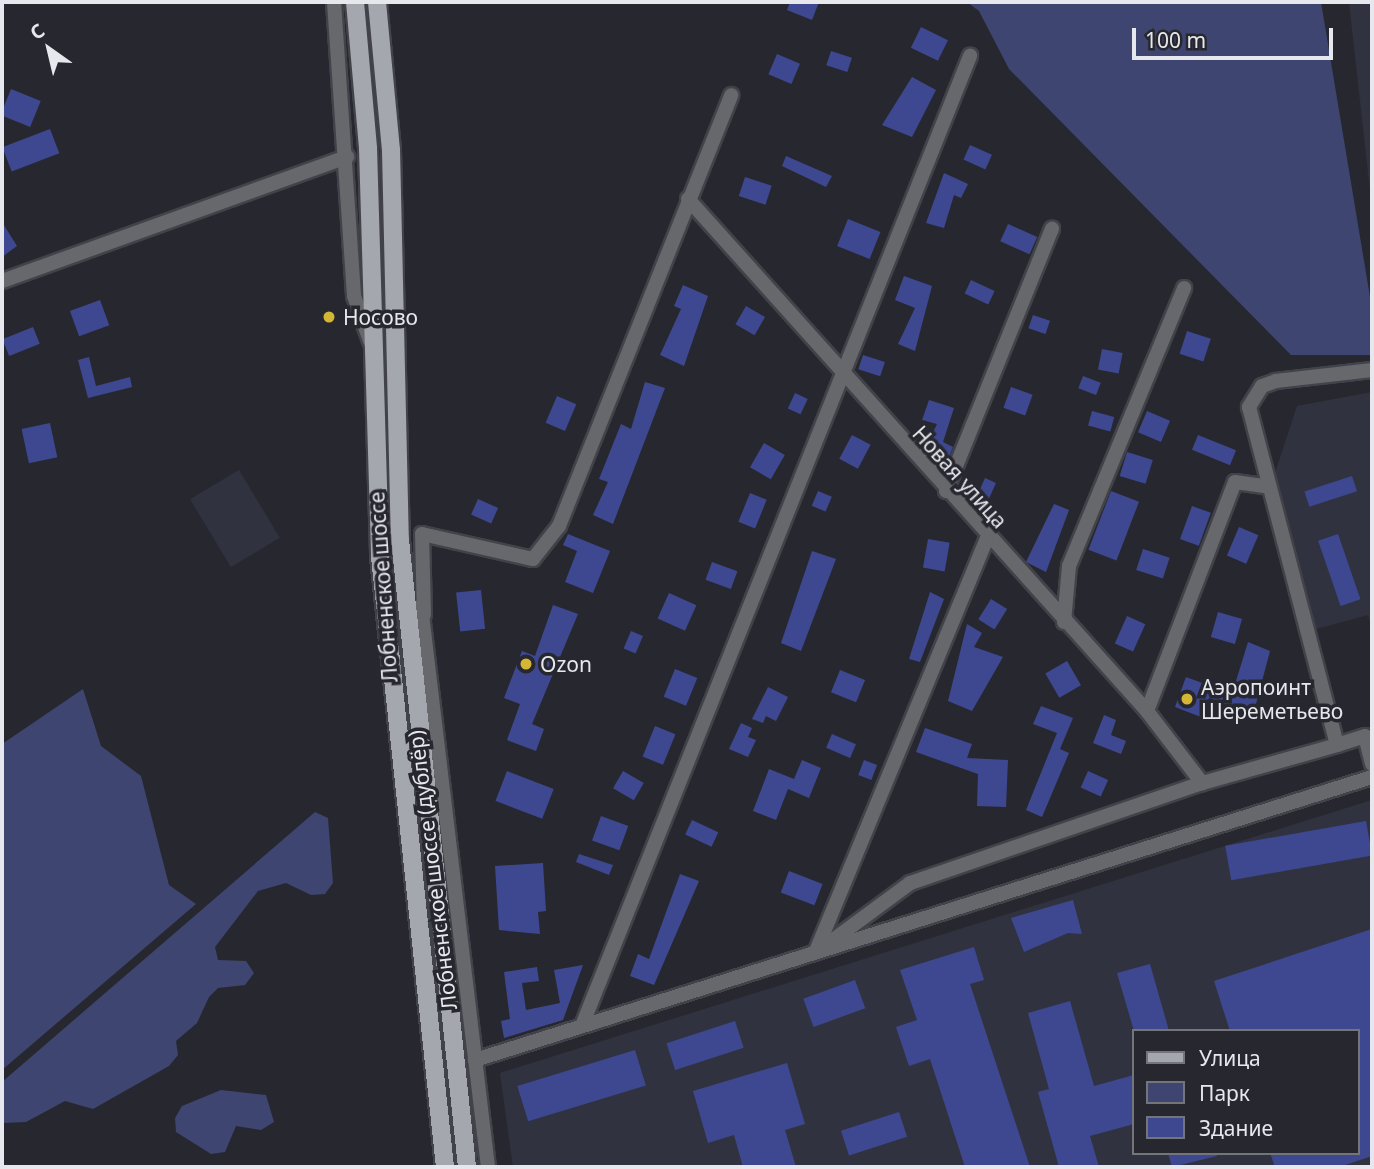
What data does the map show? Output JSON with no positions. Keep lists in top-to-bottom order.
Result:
{
  "streets": {
    "main road": ["Лобненское шоссе"],
    "street": ["Новая улица", "Лобненское шоссе (дублёр)"]
  },
  "crossings": [
    ["Лобненское шоссе", "Лобненское шоссе (дублёр)"]
  ],
  "places": ["Носово", "Ozon", "Аэропоинт Шереметьево"],
  "legend": ["Улица", "Парк", "Здание"],
  "scale_bar": "100 m",
  "north": "top left"
}
